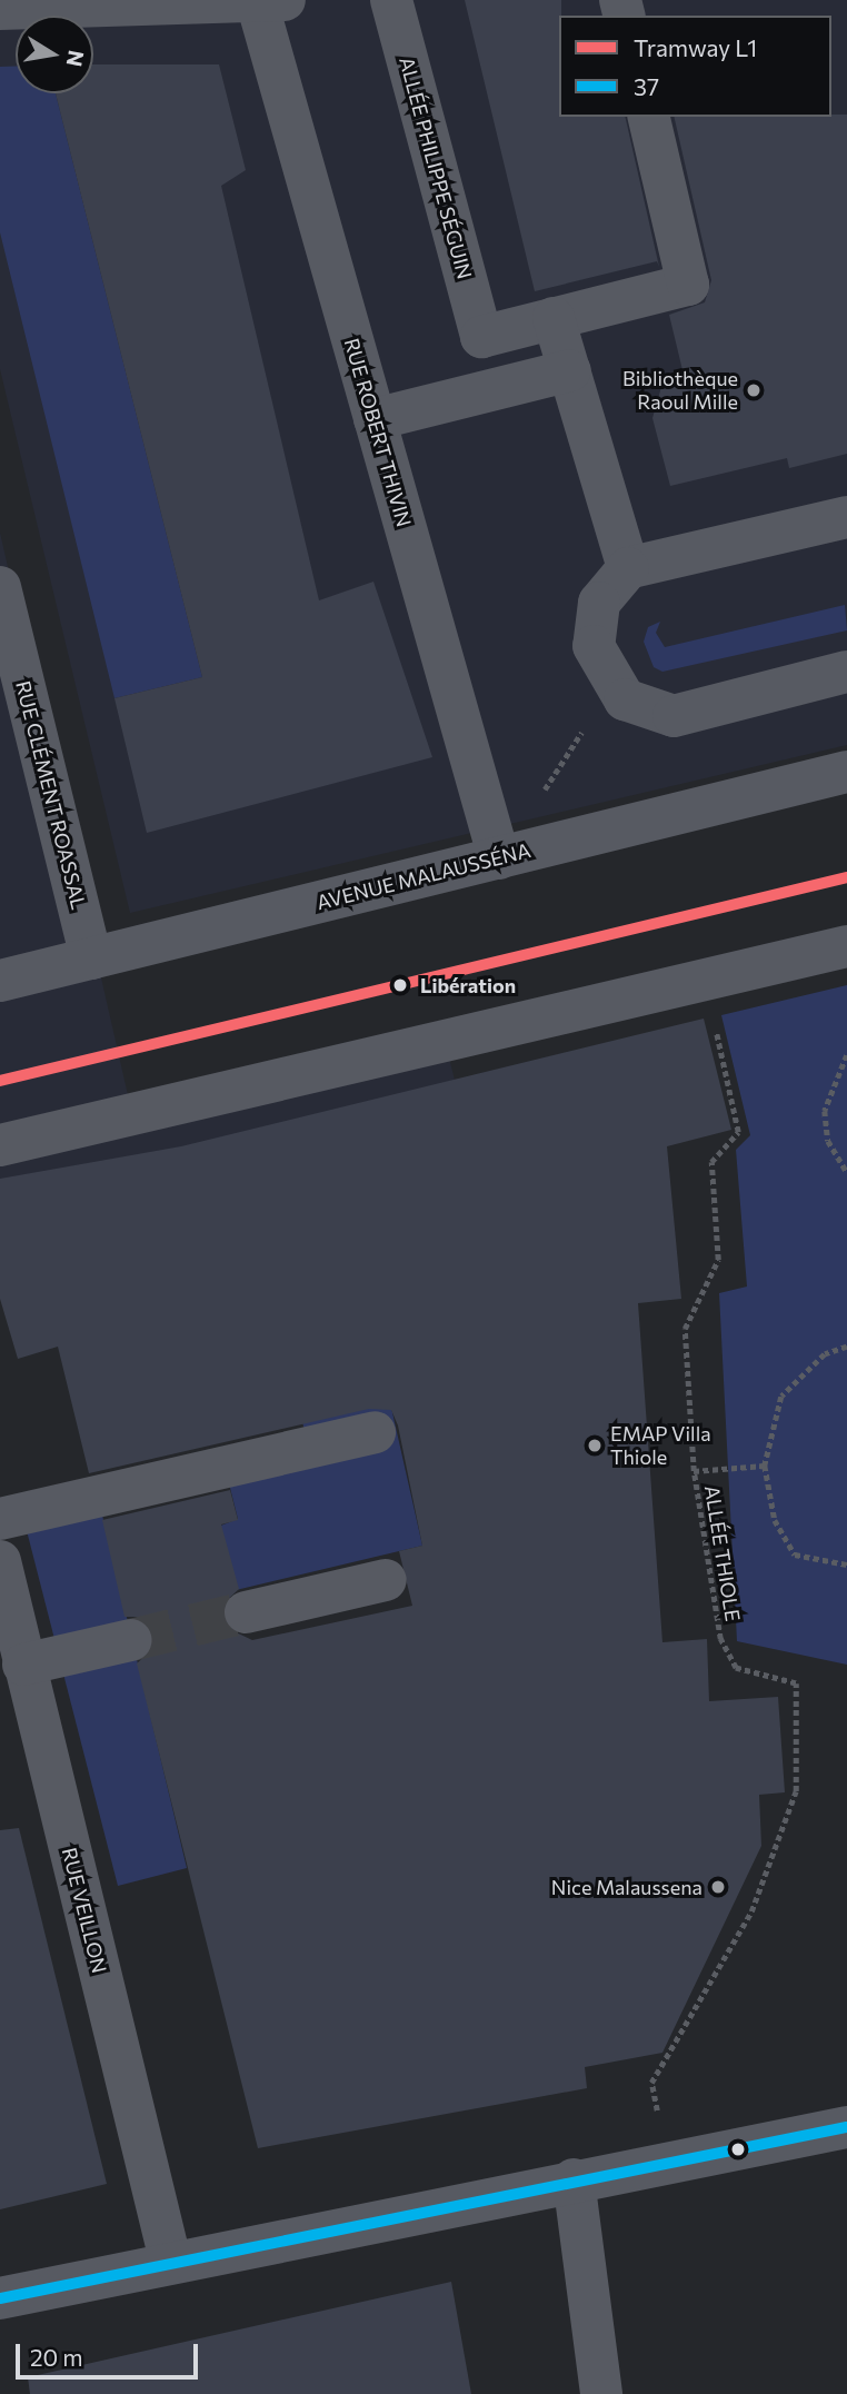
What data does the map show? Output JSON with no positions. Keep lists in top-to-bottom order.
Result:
{
  "streets": {
    "street": [
      "ALLÉE PHILIPPE SÉGUIN",
      "RUE ROBERT THIVIN",
      "RUE CLÉMENT ROASSAL",
      "AVENUE MALAUSSÉNA",
      "RUE VEILLON"
    ],
    "path": ["ALLÉE THIOLE"]
  },
  "crossings": [
    ["RUE ROBERT THIVIN", "AVENUE MALAUSSÉNA"],
    ["RUE CLÉMENT ROASSAL", "AVENUE MALAUSSÉNA"]
  ],
  "places": [
    "Bibliothèque Raoul Mille",
    "Libération",
    "EMAP Villa Thiole",
    "Nice Malaussena"
  ],
  "lines": ["tram line L1", "transit line 37"],
  "legend": ["Tramway L1", "37"],
  "scale_bar": "20 m",
  "north": "right"
}
